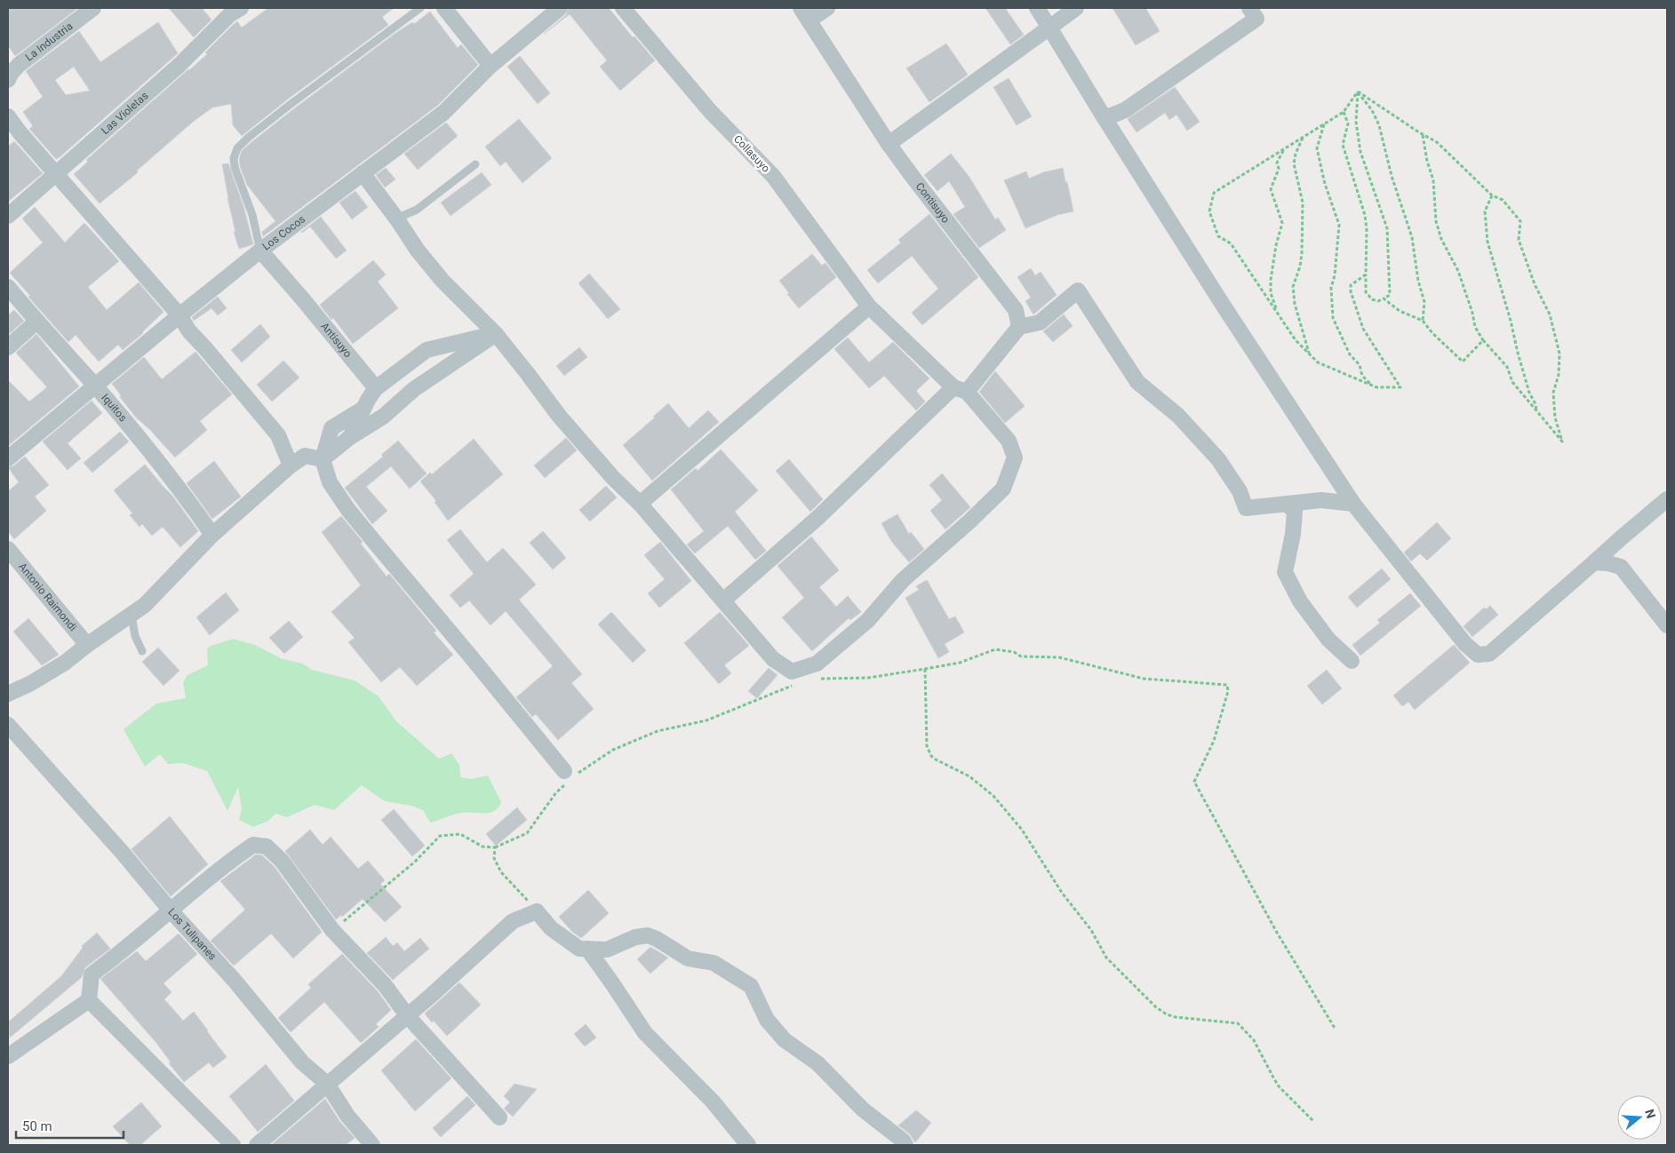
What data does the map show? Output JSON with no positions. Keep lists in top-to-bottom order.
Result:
{
  "streets": {
    "street": [
      "La Industria",
      "Las Violetas",
      "Collasuyo",
      "Contisuyo",
      "Los Cocos",
      "Antisuyo",
      "Iquitos",
      "Antonio Raimondi",
      "Los Tulipanes"
    ]
  },
  "crossings": [
    ["Los Cocos", "Antisuyo"],
    ["Los Cocos", "Iquitos"]
  ],
  "scale_bar": "50 m",
  "north": "right"
}
